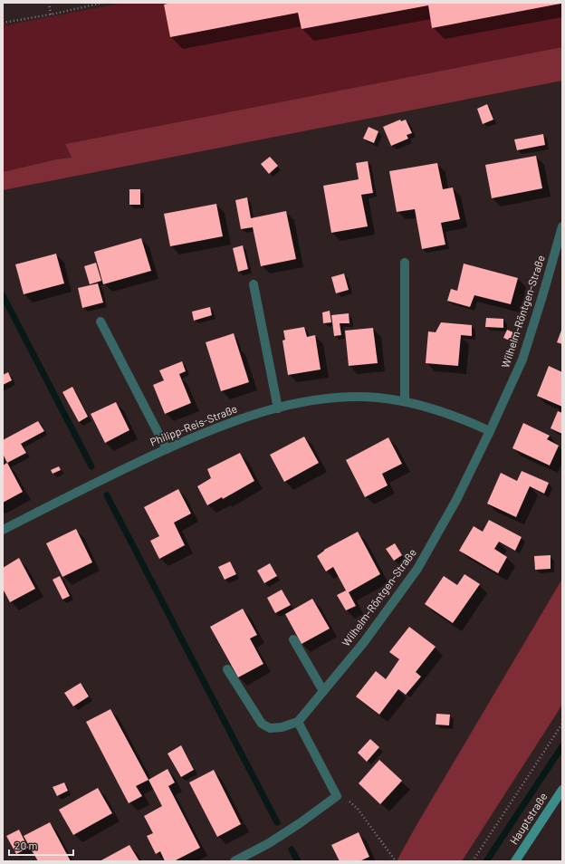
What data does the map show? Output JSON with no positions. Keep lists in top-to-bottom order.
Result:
{
  "streets": {
    "street": ["Wilhelm-Röntgen-Straße", "Philipp-Reis-Straße", "Hauptstraße"]
  },
  "crossings": [
    ["Wilhelm-Röntgen-Straße", "Philipp-Reis-Straße"]
  ],
  "scale_bar": "20 m"
}
